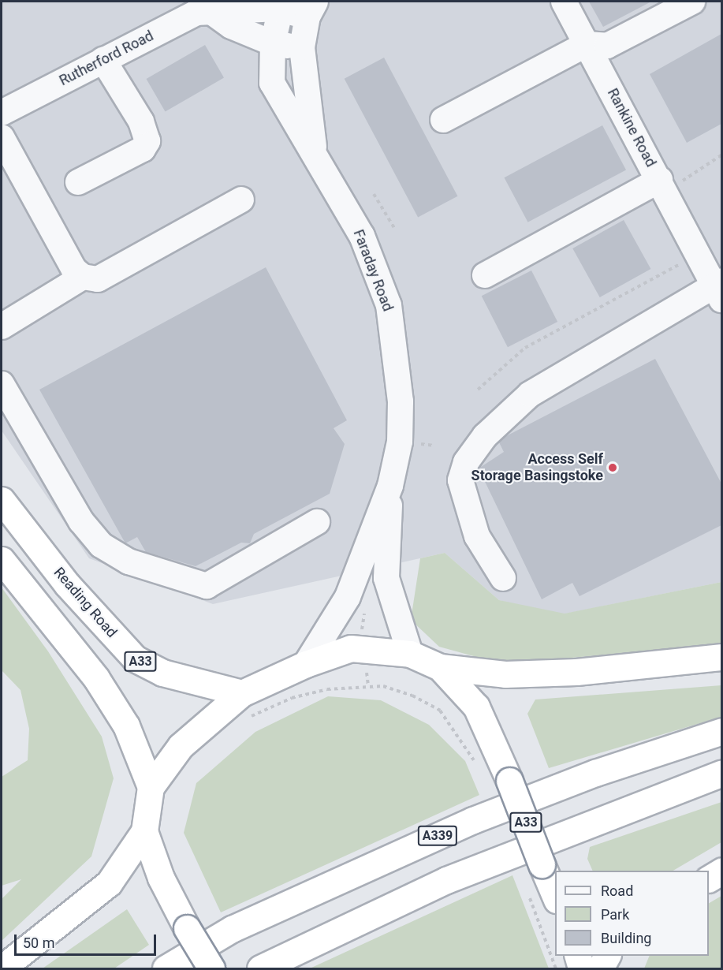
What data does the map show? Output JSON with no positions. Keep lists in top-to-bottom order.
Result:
{
  "streets": {
    "highway": ["Reading Road", "A33", "A339"],
    "street": ["Rutherford Road", "Rankine Road", "Faraday Road"]
  },
  "crossings": [
    ["Rutherford Road", "Faraday Road"],
    ["Faraday Road", "A33"],
    ["Reading Road", "A33"]
  ],
  "places": ["Access Self Storage Basingstoke"],
  "legend": ["Road", "Park", "Building"],
  "scale_bar": "50 m"
}
